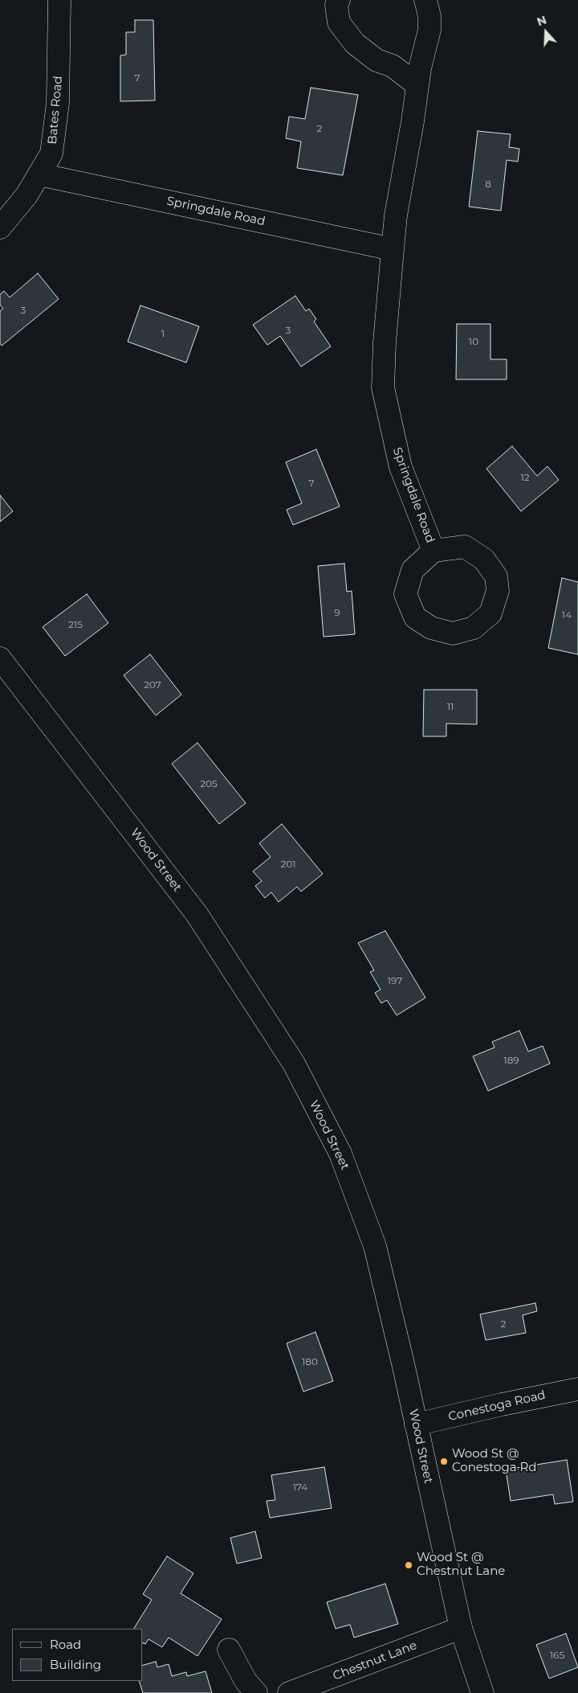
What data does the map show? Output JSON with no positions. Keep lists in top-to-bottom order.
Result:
{
  "streets": {
    "street": [
      "Bates Road",
      "Springdale Road",
      "Wood Street",
      "Conestoga Road",
      "Chestnut Lane"
    ]
  },
  "crossings": [
    ["Bates Road", "Springdale Road"],
    ["Wood Street", "Conestoga Road"],
    ["Wood Street", "Chestnut Lane"]
  ],
  "places": ["Wood St @ Conestoga Rd", "Wood St @ Chestnut Lane"],
  "house_numbers": [
    "7",
    "2",
    "8",
    "3",
    "3",
    "1",
    "10",
    "12",
    "7",
    "9",
    "14",
    "215",
    "207",
    "11",
    "205",
    "201",
    "197",
    "189",
    "2",
    "180",
    "174",
    "165"
  ],
  "legend": ["Road", "Building"],
  "north": "top"
}
